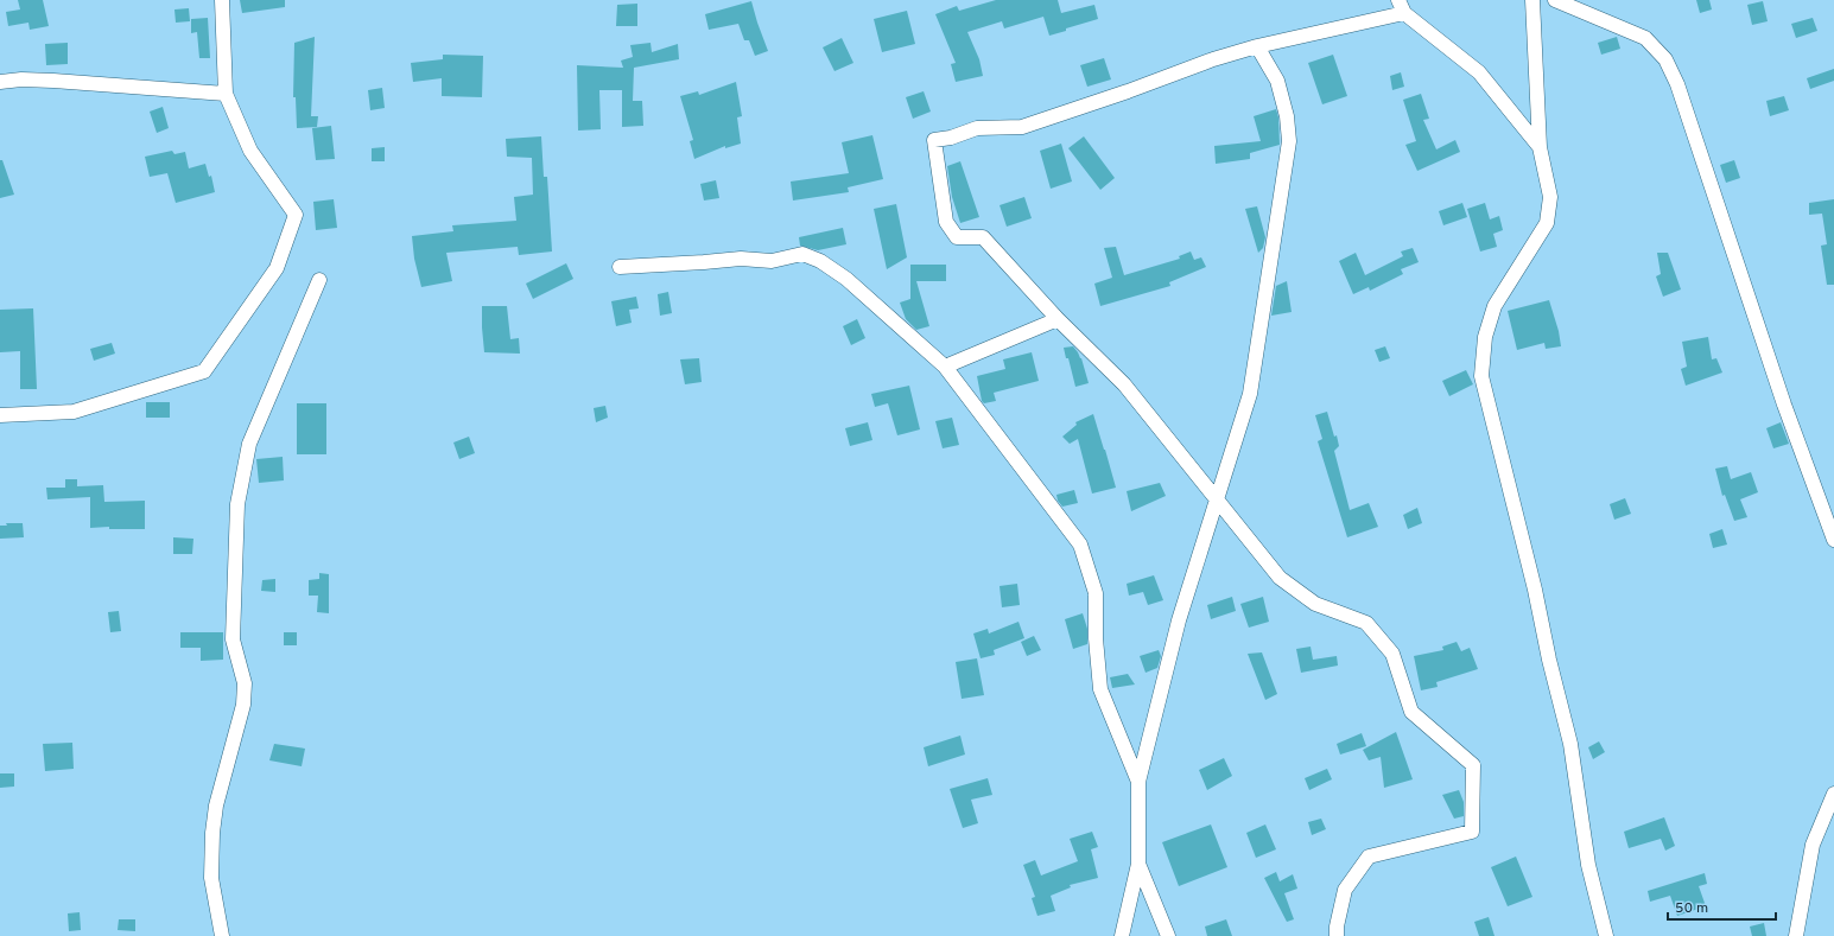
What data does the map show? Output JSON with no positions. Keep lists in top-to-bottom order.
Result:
{
  "scale_bar": "50 m"
}
